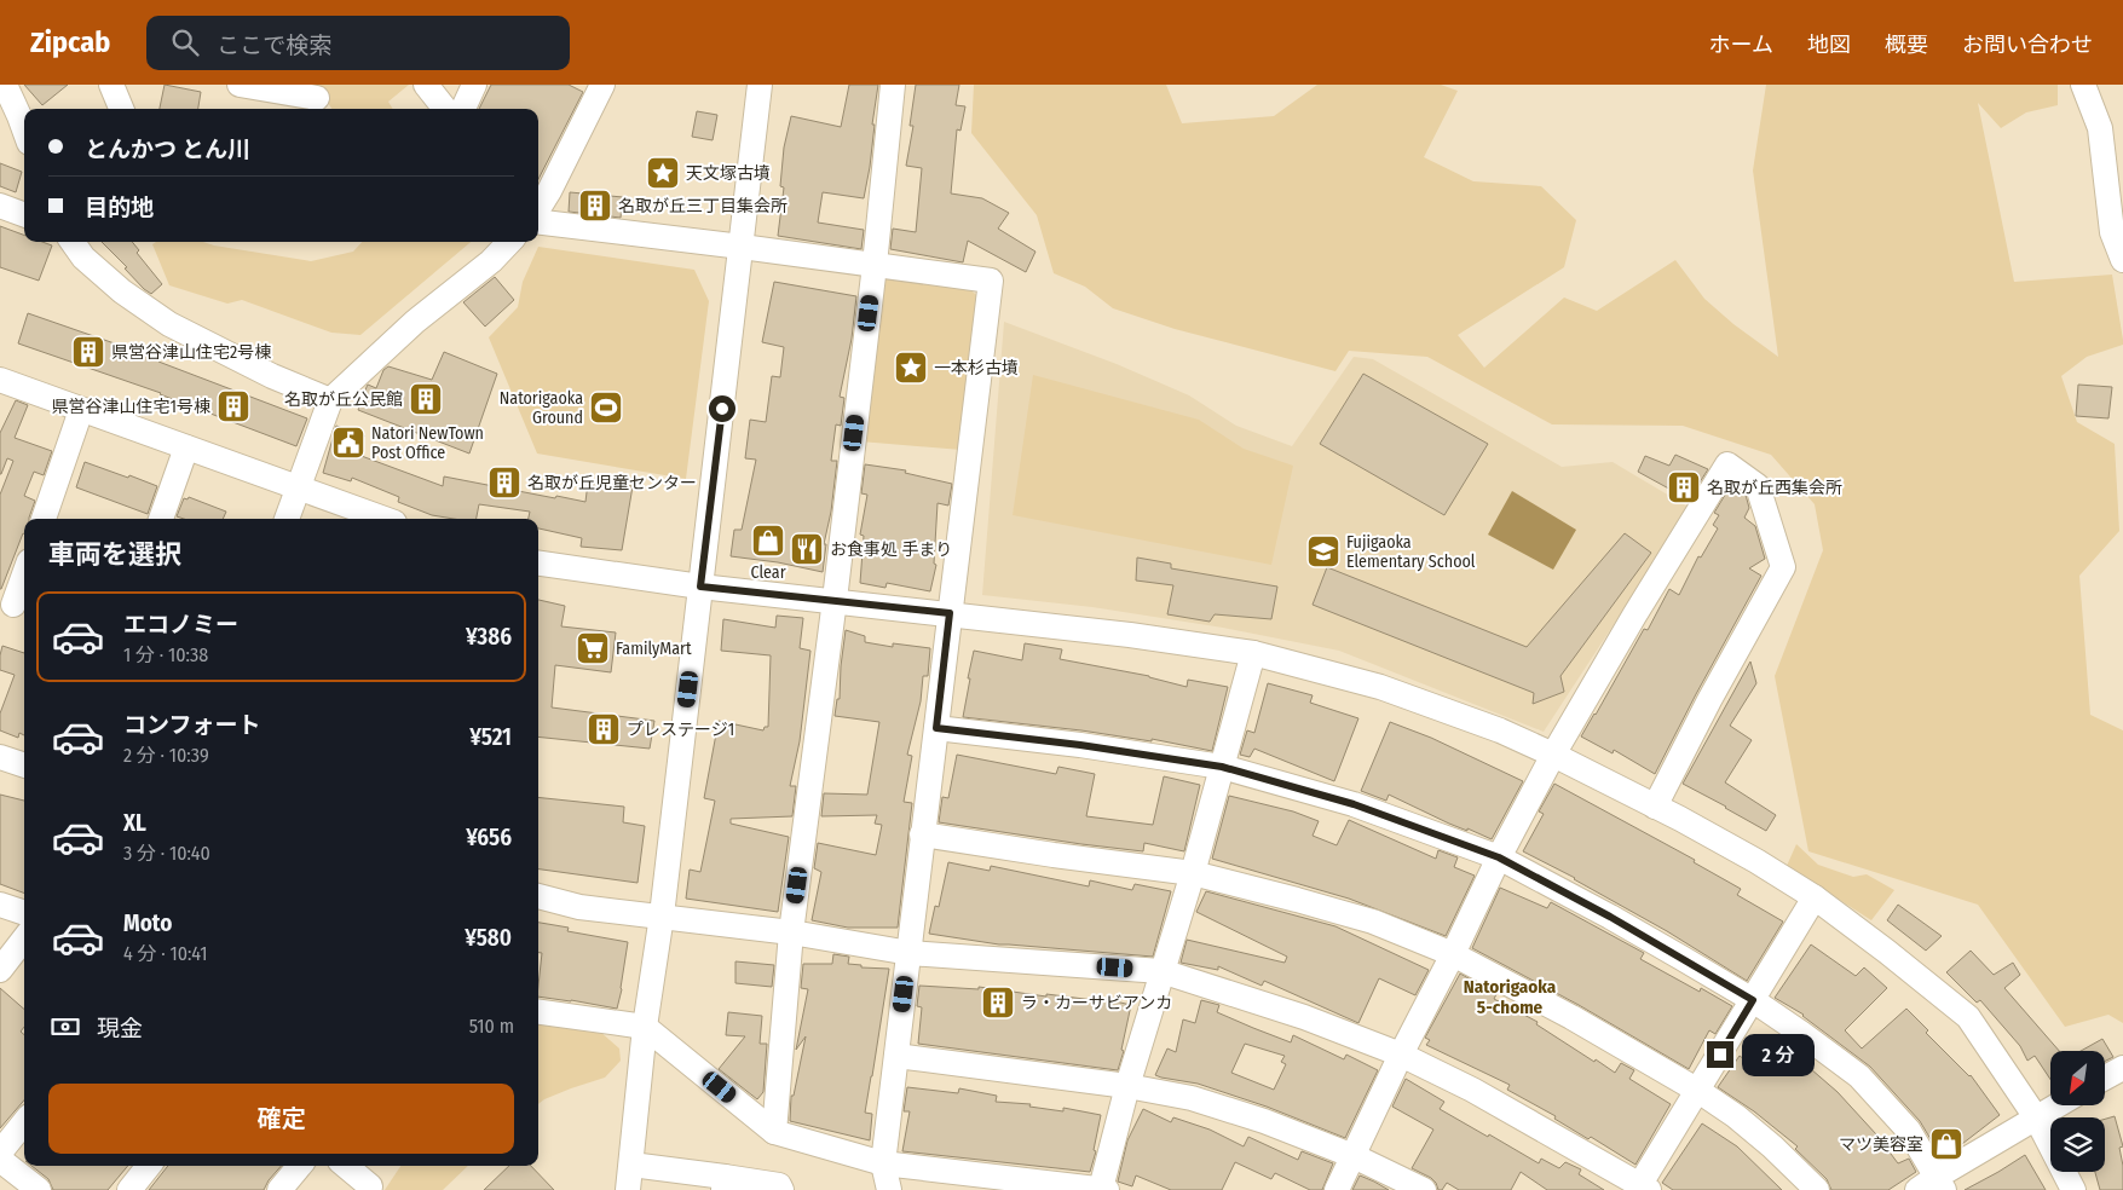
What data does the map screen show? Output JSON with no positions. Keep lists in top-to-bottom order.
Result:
{
  "districts": ["Natorigaoka 5-chome"],
  "places": {
    "place": ["天文塚古墳", "一本杉古墳"],
    "building": [
      "名取が丘三丁目集会所",
      "県営谷津山住宅2号棟",
      "名取が丘公民館",
      "県営谷津山住宅1号棟",
      "名取が丘児童センター",
      "名取が丘西集会所",
      "プレステージ1",
      "ラ・カーサビアンカ"
    ],
    "sports": ["Natorigaoka Ground"],
    "public building": ["Natori NewTown Post Office"],
    "shop": ["Clear", "マツ美容室"],
    "restaurant": ["お食事処 手まり"],
    "school or university": ["Fujigaoka Elementary School"],
    "supermarket": ["FamilyMart"]
  },
  "north": "bottom left",
  "page": {
    "header": "Zipcab",
    "search": "ここで検索",
    "nav": [
      "ホーム",
      "地図",
      "概要",
      "お問い合わせ"
    ],
    "banner": ["とんかつ とん川", "目的地"],
    "heading": "車両を選択",
    "list": [
      {
        "name": "エコノミー",
        "note": "1 分 · 10:38",
        "value": "¥386"
      },
      {
        "name": "コンフォート",
        "note": "2 分 · 10:39",
        "value": "¥521"
      },
      {
        "name": "XL",
        "note": "3 分 · 10:40",
        "value": "¥656"
      },
      {
        "name": "Moto",
        "note": "4 分 · 10:41",
        "value": "¥580"
      }
    ],
    "pay": ["現金", "510 m"],
    "bubble": "2 分",
    "buttons": "確定"
  }
}
